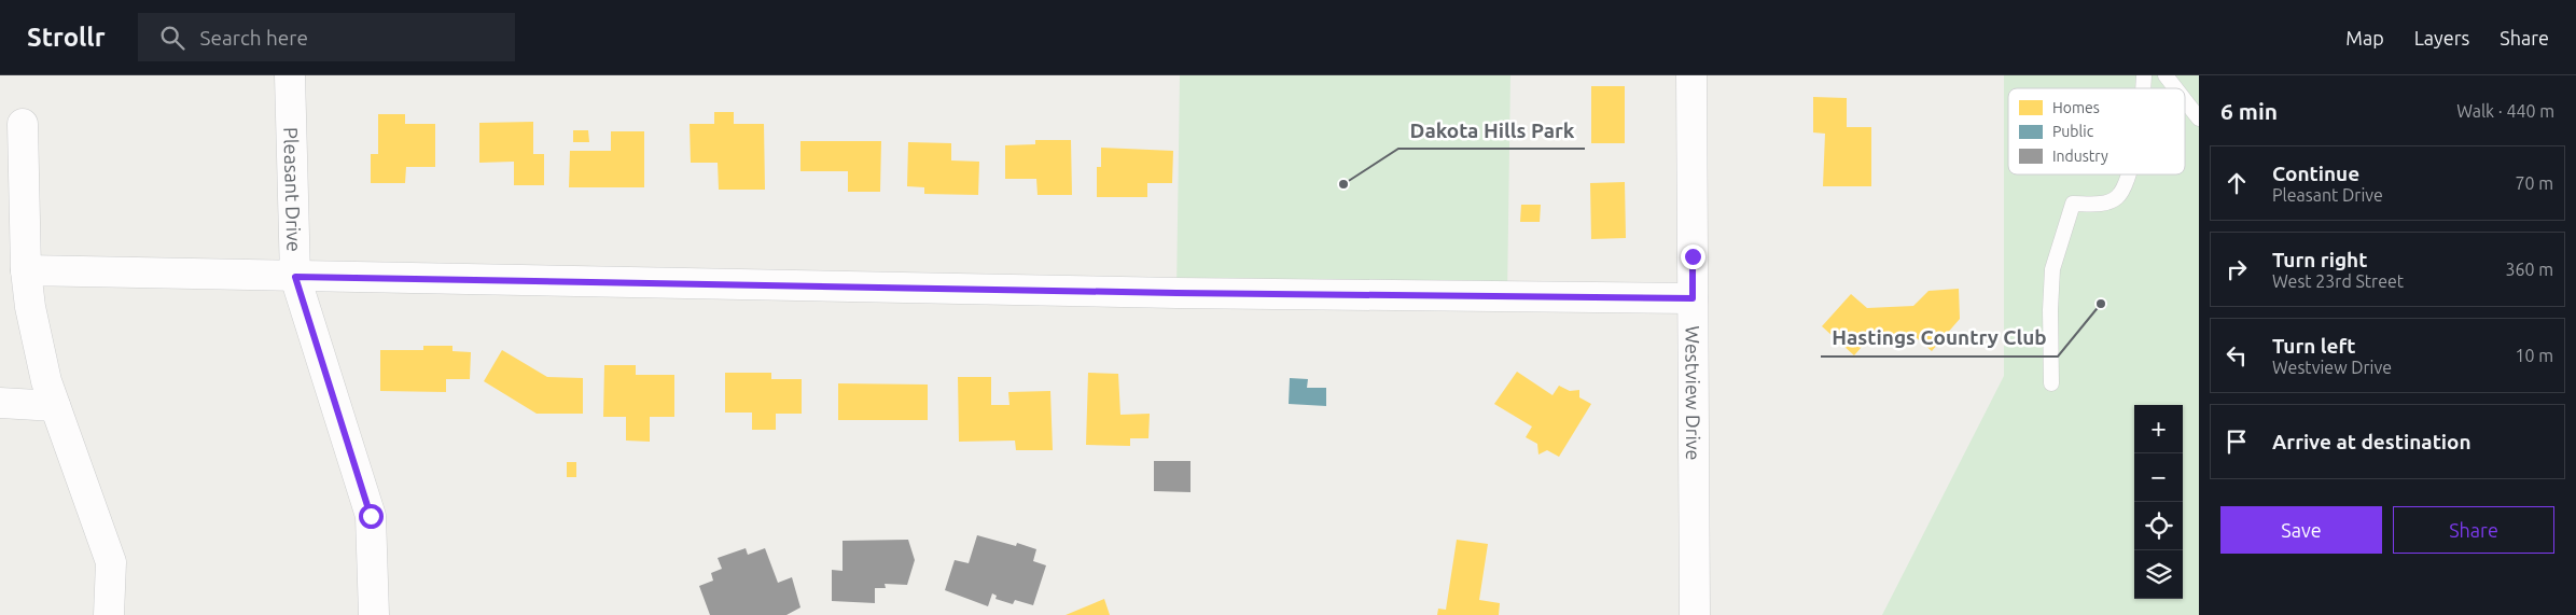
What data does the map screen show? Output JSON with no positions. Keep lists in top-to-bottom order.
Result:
{
  "streets": {
    "street": ["Pleasant Drive", "Westview Drive"]
  },
  "places": ["Dakota Hills Park", "Hastings Country Club"],
  "legend": ["Homes", "Public", "Industry"],
  "page": {
    "header": "Strollr",
    "search": "Search here",
    "nav": ["Map", "Layers", "Share"],
    "heading": ["6 min", "Walk · 440 m"],
    "list": [
      ["Continue", "Pleasant Drive", "70 m"],
      ["Turn right", "West 23rd Street", "360 m"],
      ["Turn left", "Westview Drive", "10 m"],
      "Arrive at destination"
    ],
    "map_buttons": ["+", "−"],
    "buttons": ["Save", "Share"]
  }
}
